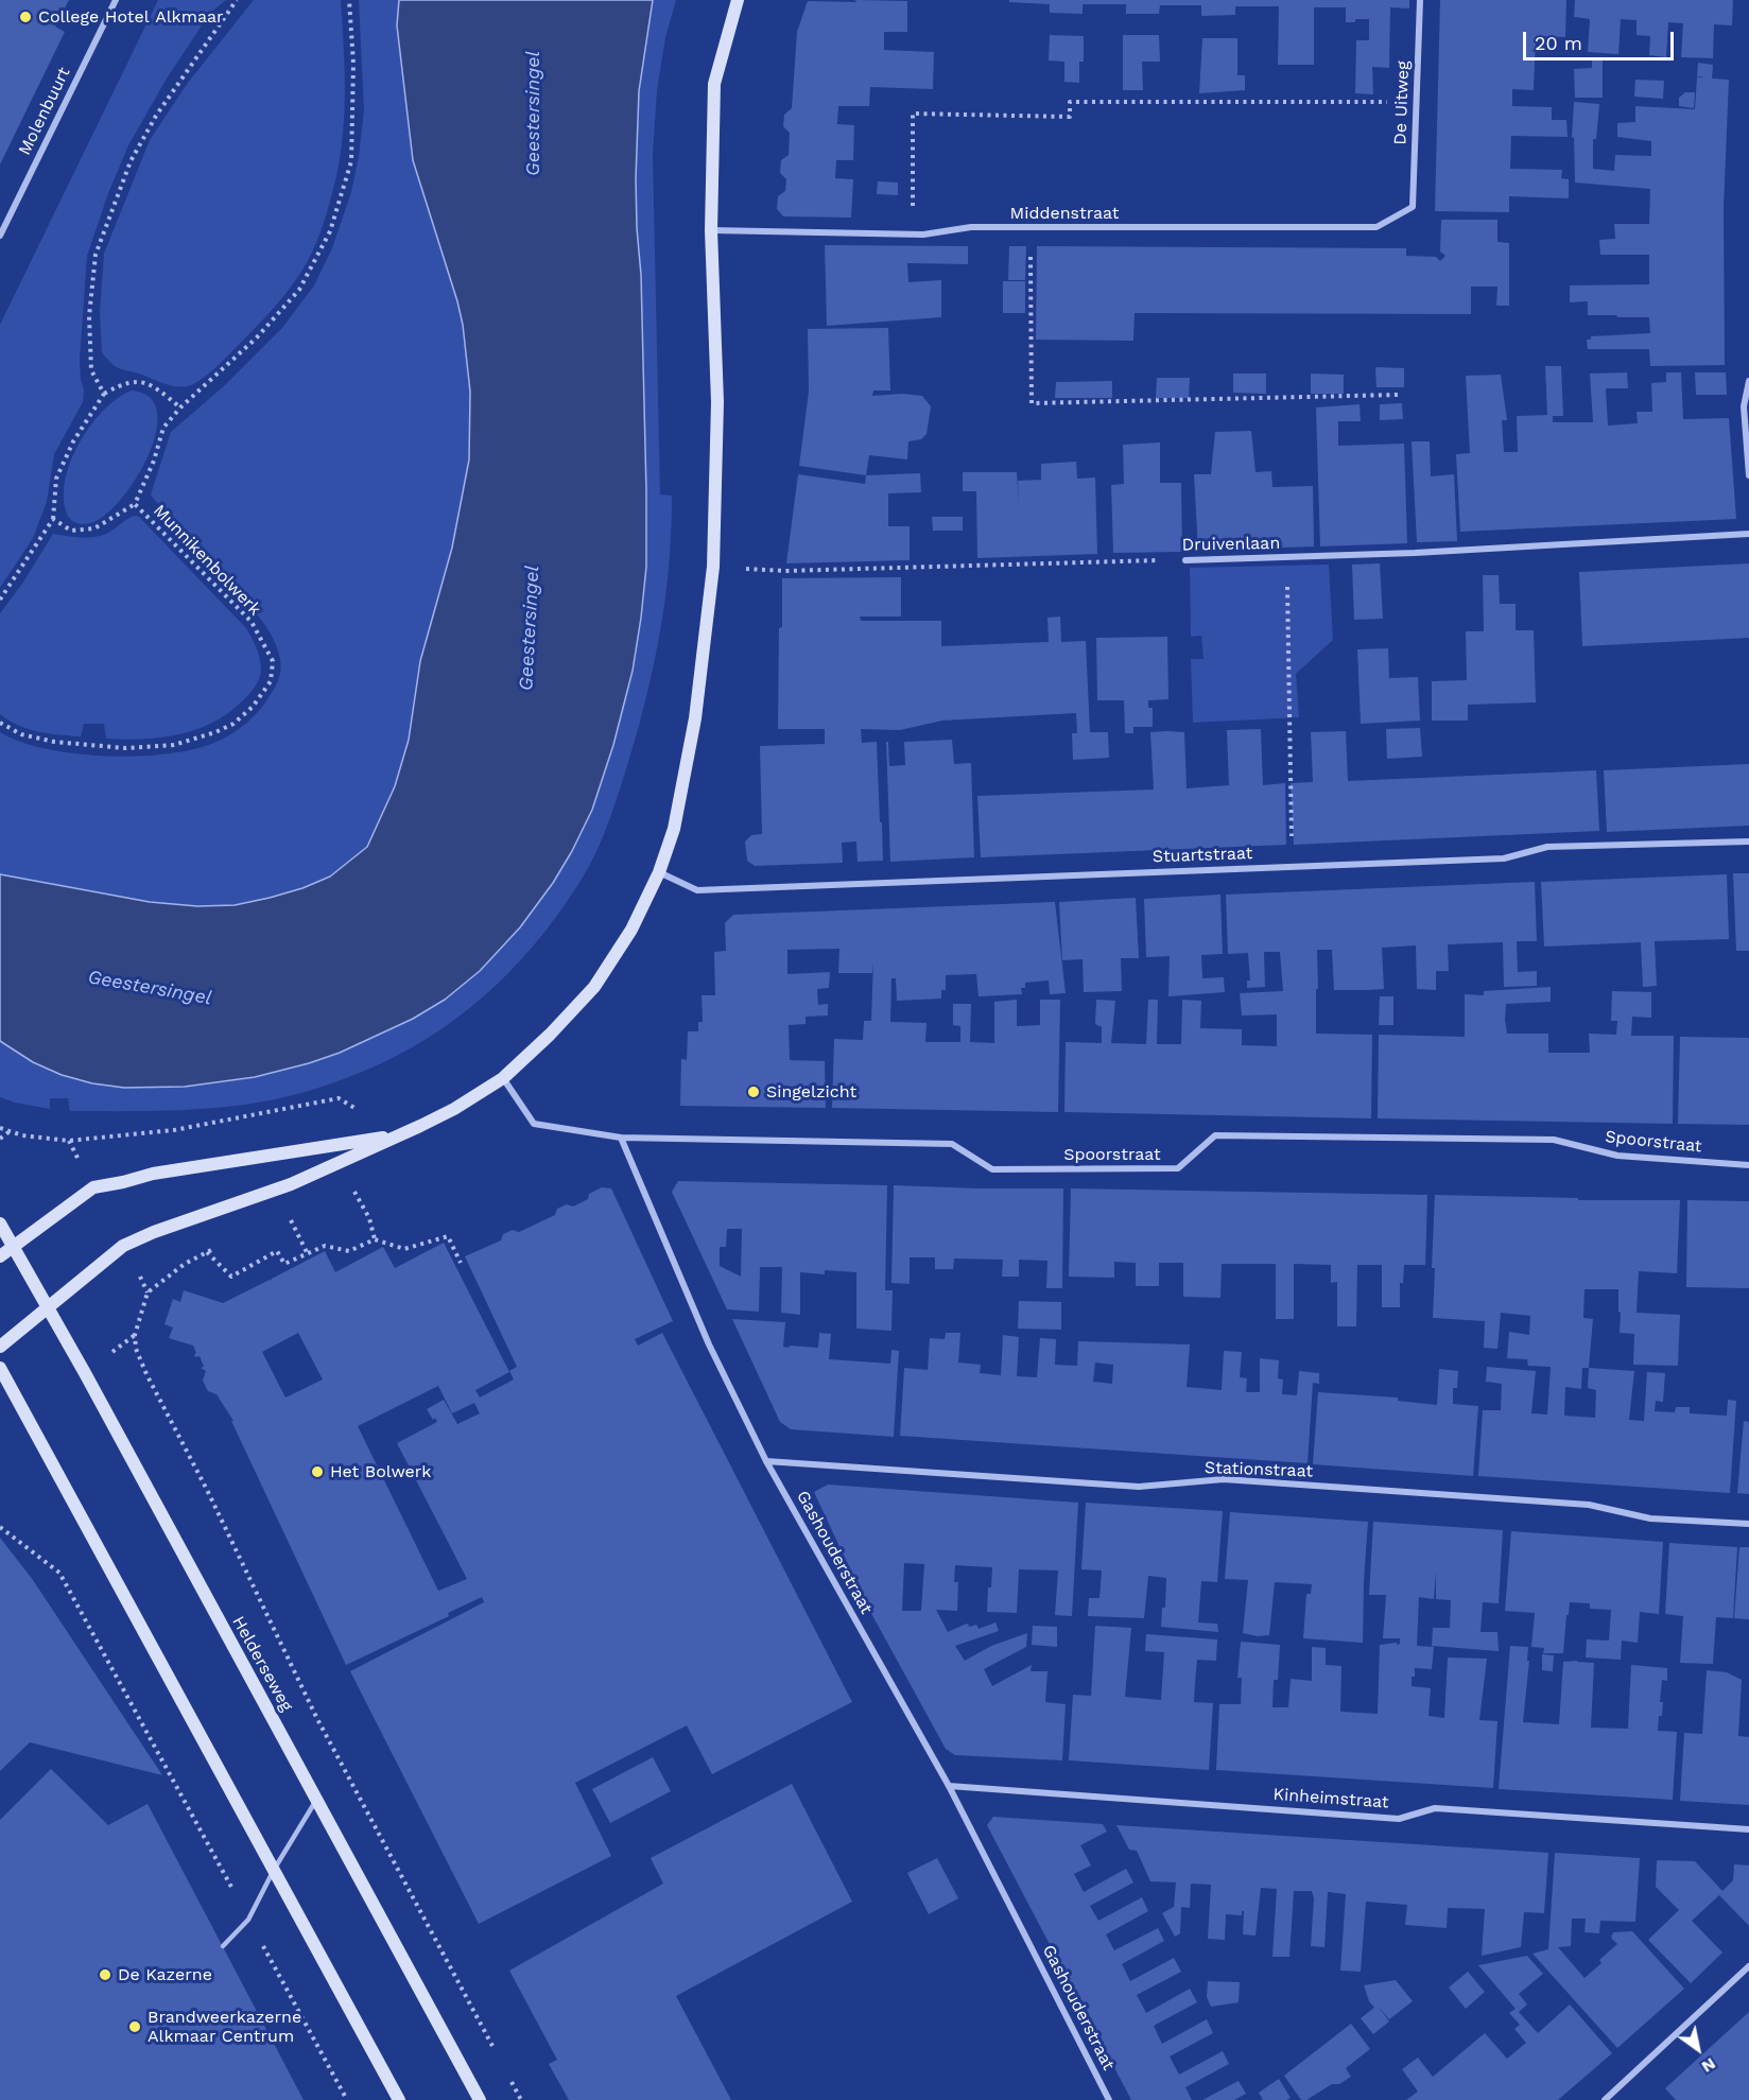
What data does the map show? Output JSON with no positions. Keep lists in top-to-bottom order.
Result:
{
  "streets": {
    "main road": ["Helderseweg"],
    "street": [
      "De Uitweg",
      "Molenbuurt",
      "Middenstraat",
      "Druivenlaan",
      "Stuartstraat",
      "Spoorstraat",
      "Stationstraat",
      "Gashouderstraat",
      "Kinheimstraat"
    ],
    "path": ["Munnikenbolwerk"]
  },
  "crossings": [
    ["De Uitweg", "Middenstraat"],
    ["Spoorstraat", "Gashouderstraat"],
    ["Stationstraat", "Gashouderstraat"],
    ["Gashouderstraat", "Kinheimstraat"]
  ],
  "water": ["Geestersingel"],
  "places": [
    "College Hotel Alkmaar",
    "Singelzicht",
    "Het Bolwerk",
    "De Kazerne",
    "Brandweerkazerne Alkmaar Centrum"
  ],
  "scale_bar": "20 m",
  "north": "bottom right"
}
